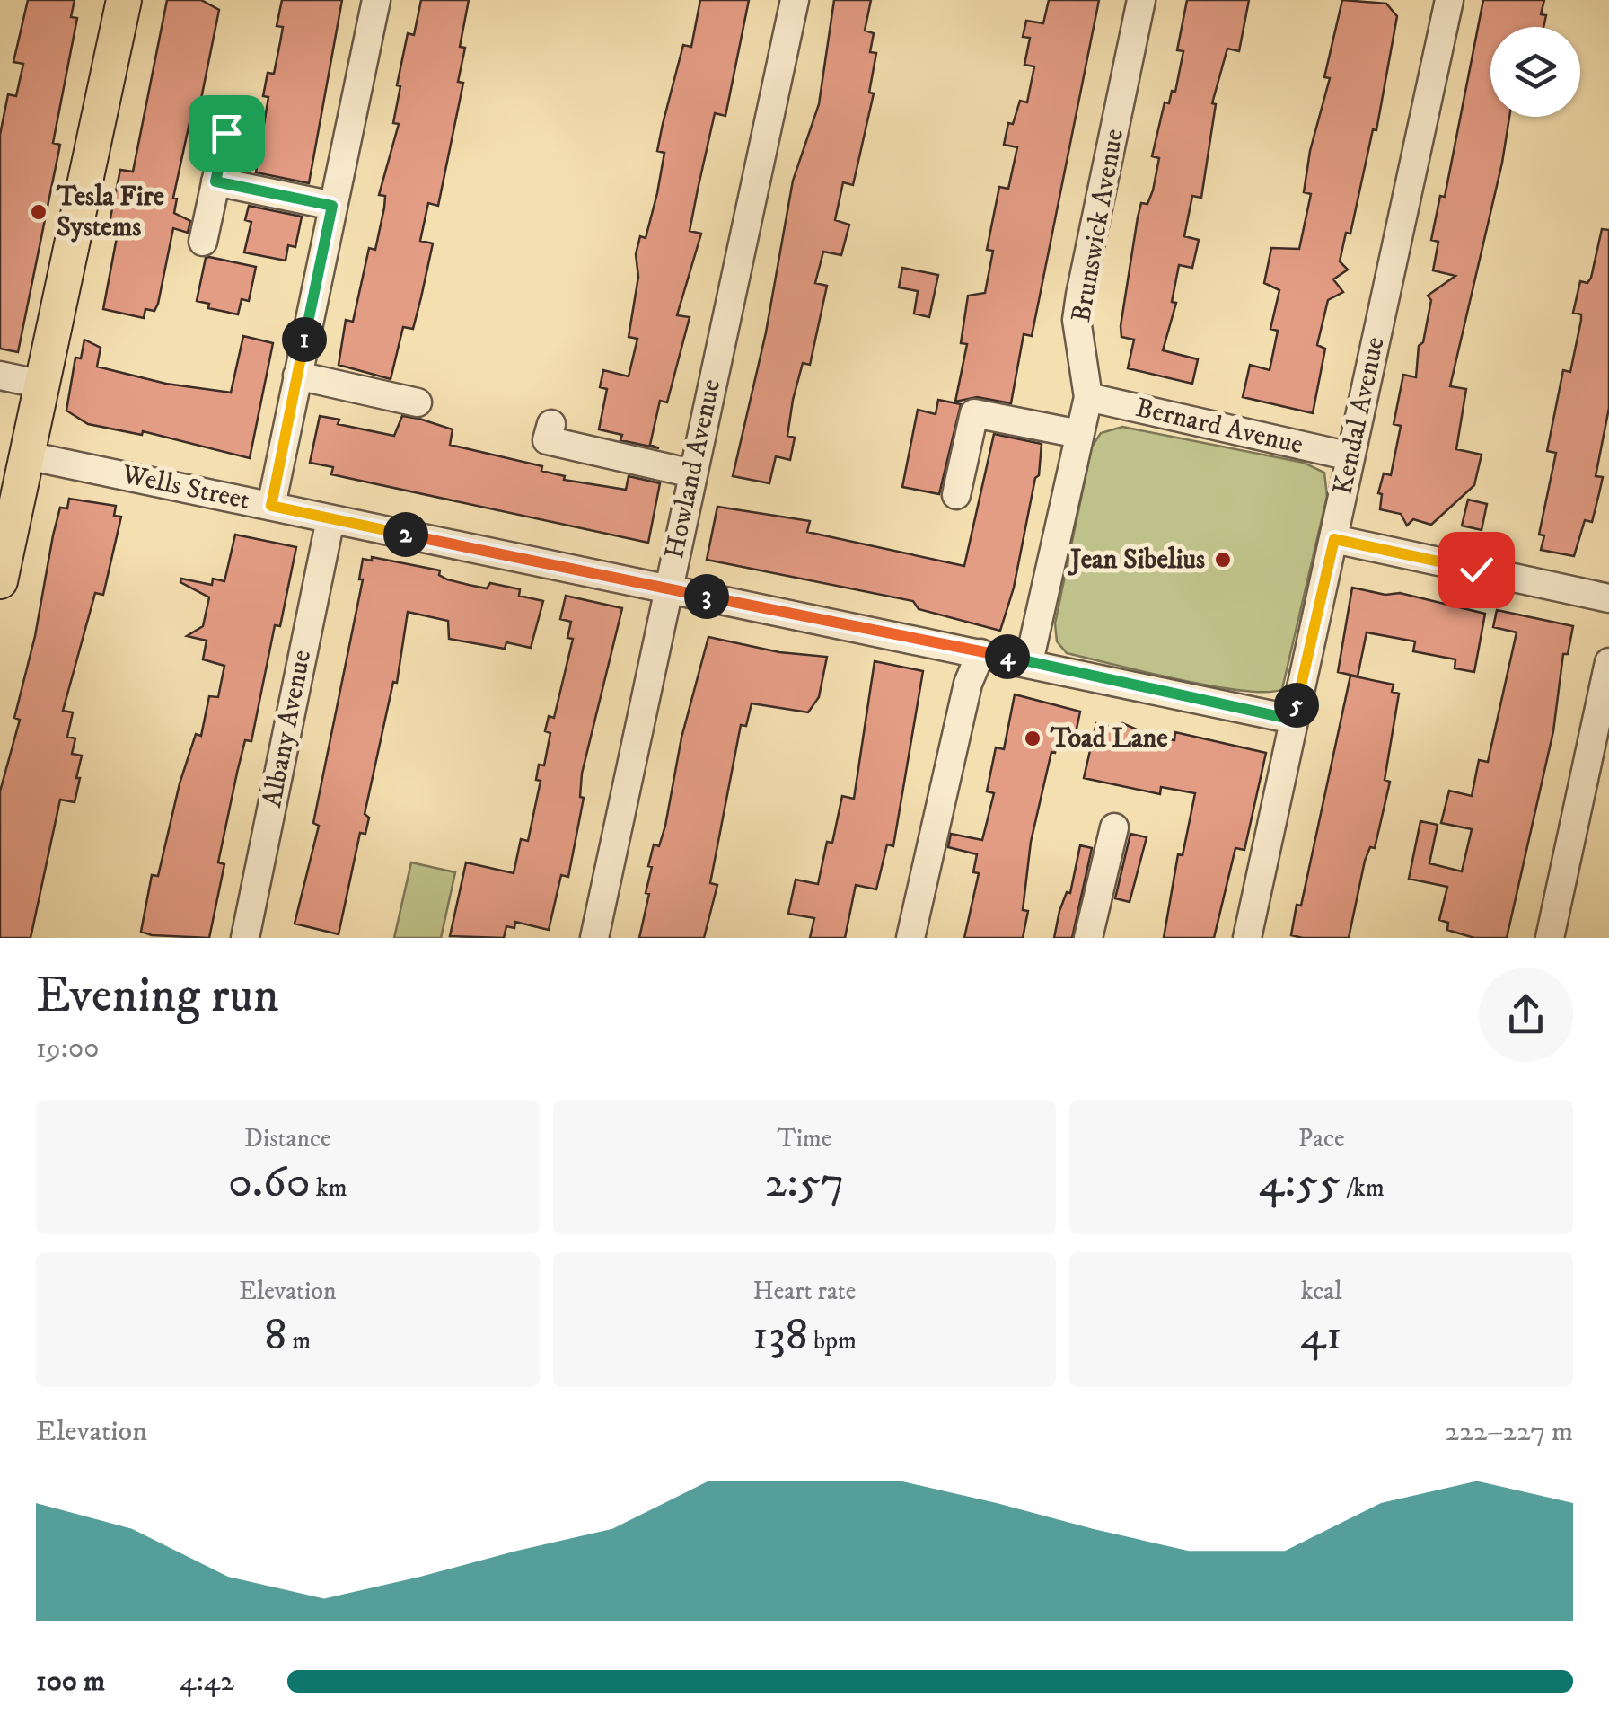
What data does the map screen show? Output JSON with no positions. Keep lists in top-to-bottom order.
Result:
{
  "streets": {
    "street": [
      "Brunswick Avenue",
      "Kendal Avenue",
      "Bernard Avenue",
      "Howland Avenue",
      "Wells Street",
      "Albany Avenue"
    ]
  },
  "crossings": [
    ["Brunswick Avenue", "Bernard Avenue"],
    ["Brunswick Avenue", "Wells Street"],
    ["Kendal Avenue", "Bernard Avenue"],
    ["Kendal Avenue", "Wells Street"],
    ["Howland Avenue", "Wells Street"],
    ["Wells Street", "Albany Avenue"]
  ],
  "places": ["Tesla Fire Systems", "Jean Sibelius", "Toad Lane"],
  "page": {
    "pins": [
      "1",
      "2",
      "3",
      "4",
      "5"
    ],
    "heading": ["Evening run", "19:00"],
    "stats": [
      ["Distance", "0.60 km"],
      ["Time", "2:57"],
      ["Pace", "4:55 /km"],
      ["Elevation", "8 m"],
      ["Heart rate", "138 bpm"],
      ["kcal", "41"]
    ],
    "chart": ["Elevation", "222–227 m"],
    "list": [
      {
        "name": "100 m",
        "note": "4:42"
      }
    ]
  }
}
